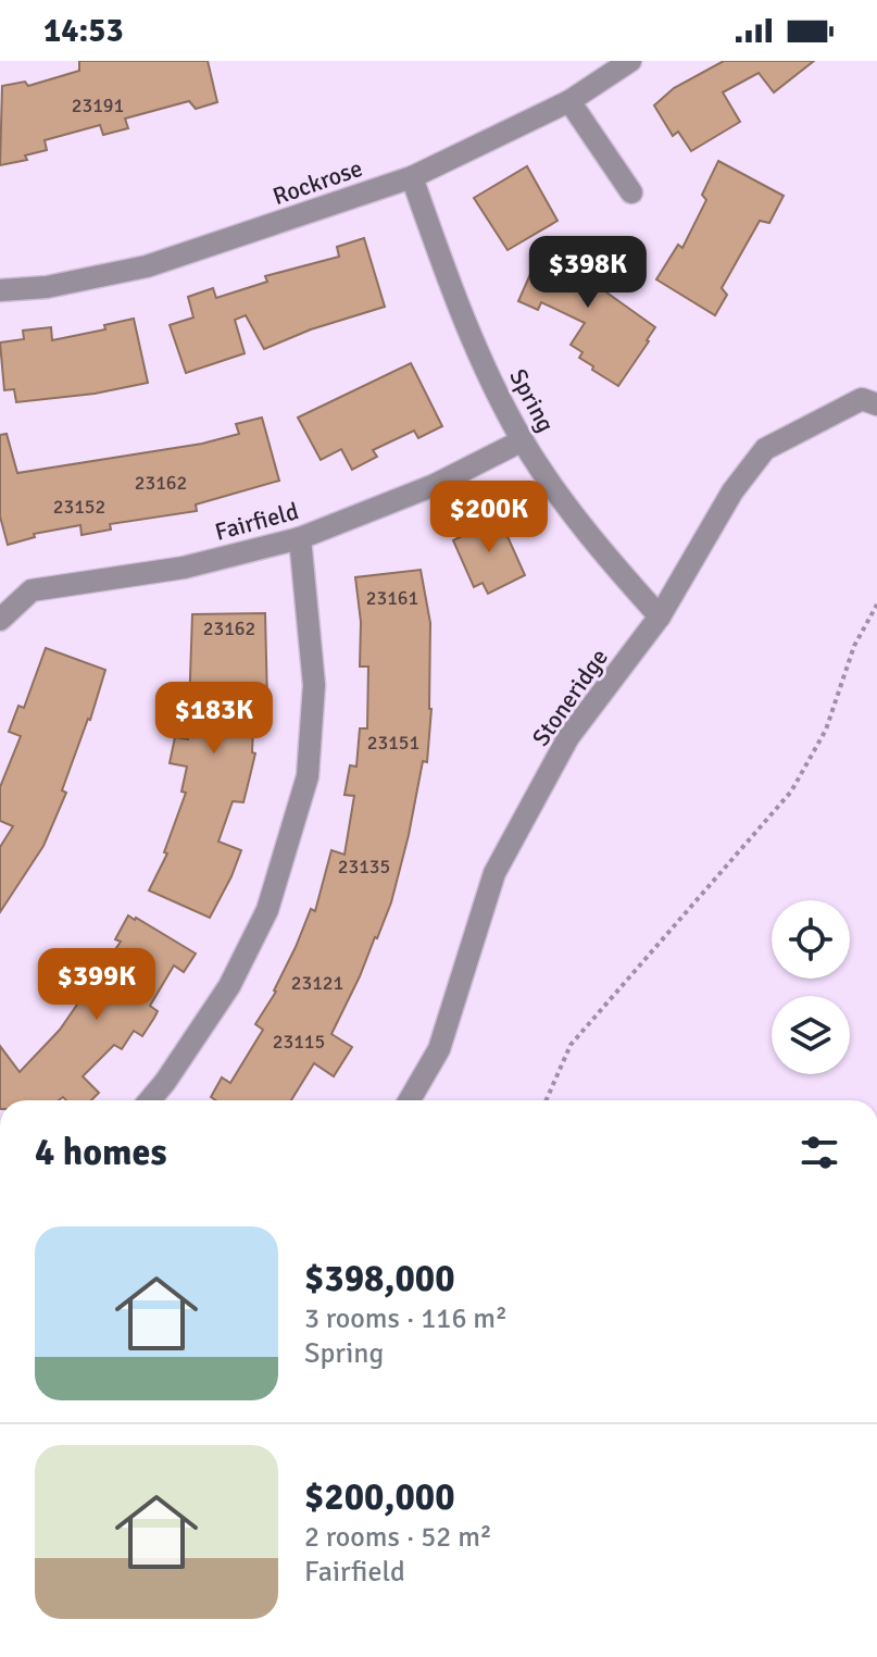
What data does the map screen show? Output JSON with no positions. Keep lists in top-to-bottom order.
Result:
{
  "streets": {
    "street": [
      "Rockrose",
      "Spring",
      "Fairfield",
      "Stoneridge"
    ]
  },
  "crossings": [
    ["Rockrose", "Spring"],
    ["Spring", "Fairfield"],
    ["Spring", "Stoneridge"]
  ],
  "house_numbers": [
    "23191",
    "23162",
    "23152",
    "23161",
    "23162",
    "23151",
    "23135",
    "23121",
    "23115"
  ],
  "page": {
    "status": "14:53",
    "price": [
      "$398K",
      "$200K",
      "$183K",
      "$399K"
    ],
    "heading": "4 homes",
    "list": [
      {
        "name": "$398,000",
        "note": "3 rooms · 116 m² · Spring"
      },
      {
        "name": "$200,000",
        "note": "2 rooms · 52 m² · Fairfield"
      }
    ]
  }
}
